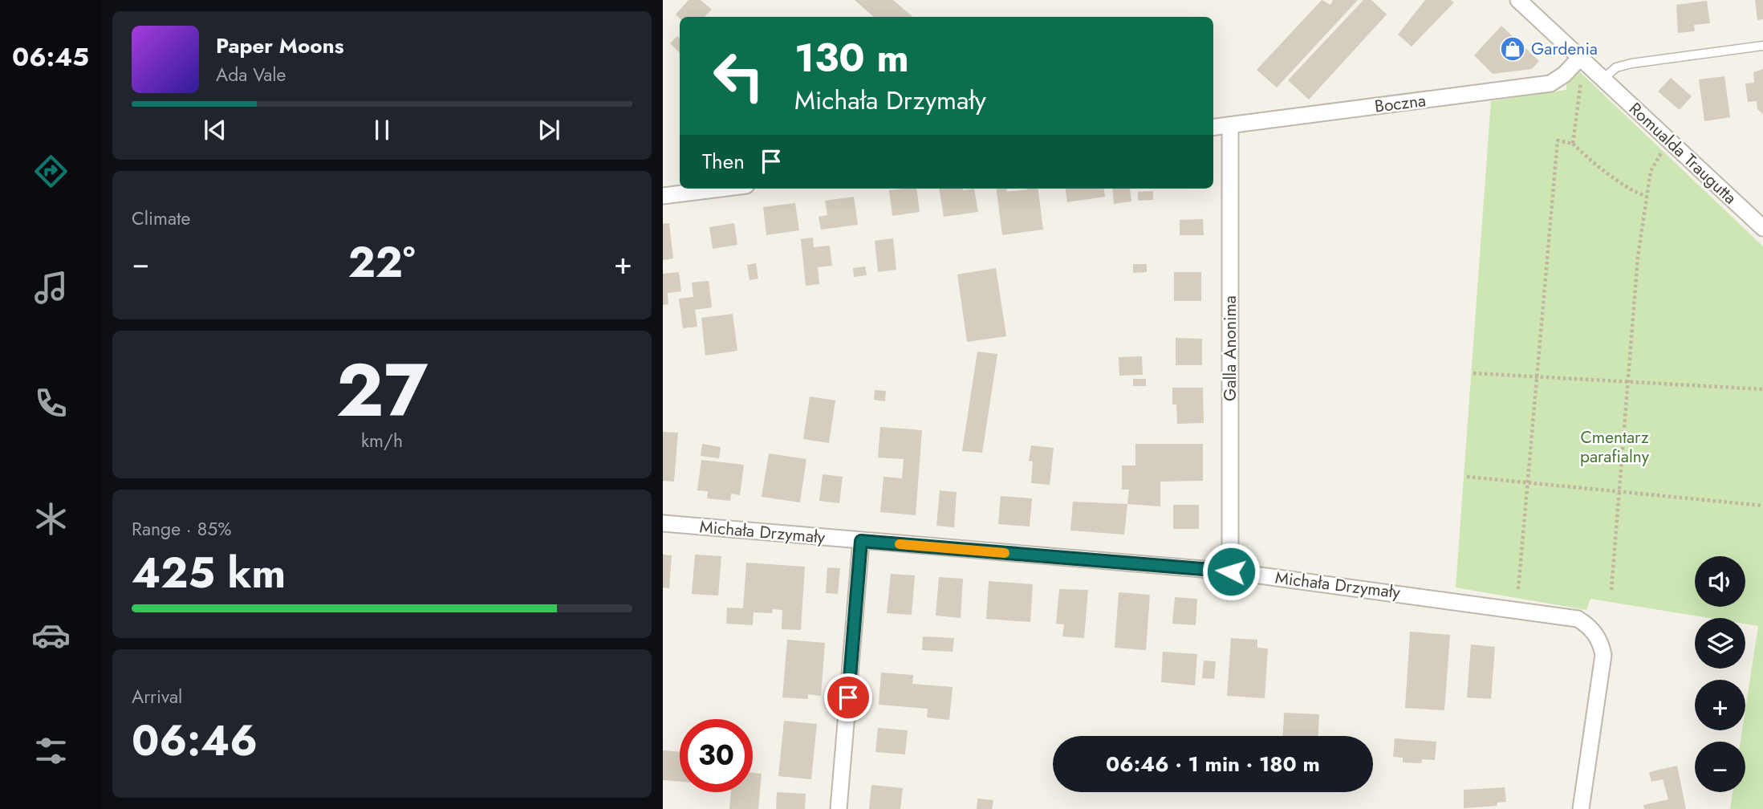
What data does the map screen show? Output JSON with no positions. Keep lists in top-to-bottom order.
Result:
{
  "streets": {
    "street": [
      "Boczna",
      "Romualda Traugutta",
      "Galla Anonima",
      "Michała Drzymały"
    ]
  },
  "crossings": [
    ["Boczna", "Romualda Traugutta"],
    ["Boczna", "Galla Anonima"],
    ["Galla Anonima", "Michała Drzymały"]
  ],
  "parks": ["Cmentarz parafialny"],
  "places": {
    "shop": ["Gardenia"]
  },
  "page": {
    "tabs": "06:45",
    "turn": ["130 m", "Michała Drzymały"],
    "song": ["Paper Moons", "Ada Vale"],
    "then": "Then",
    "tile": [
      "Climate",
      ["27", "km/h"],
      ["Range · 85%", "425 km"],
      ["Arrival", "06:46"]
    ],
    "heat": ["−", "22°", "+"],
    "map_buttons": ["+", "−"],
    "limit": "30",
    "trip": "06:46 · 1 min · 180 m"
  }
}
